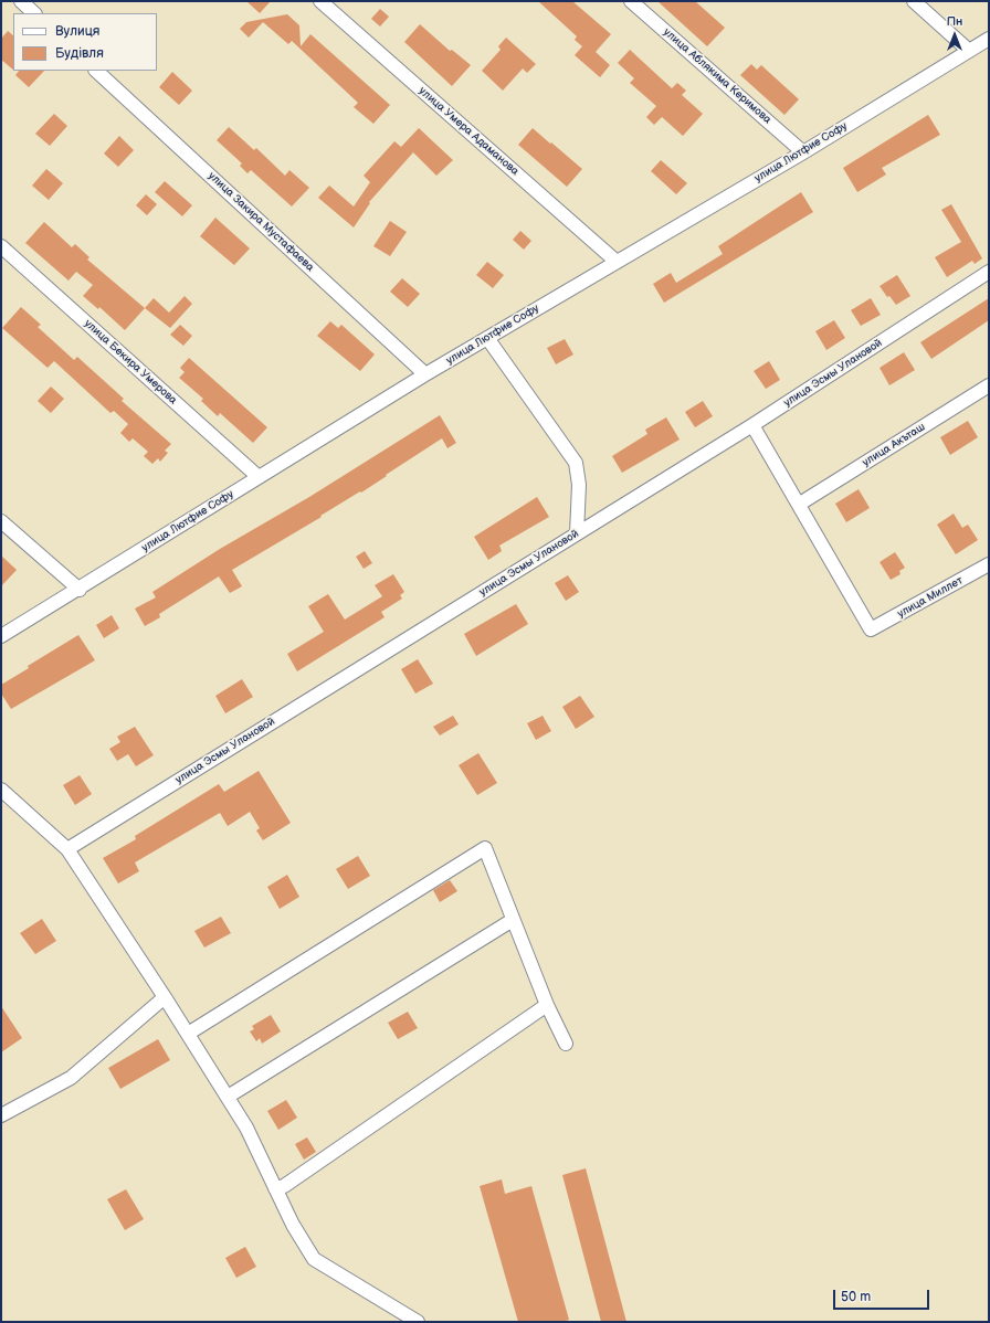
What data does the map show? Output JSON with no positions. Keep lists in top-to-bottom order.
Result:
{
  "streets": {
    "street": [
      "улица Аблякима Керимова",
      "улица Умера Адаманова",
      "улица Лютфие Софу",
      "улица Закира Мустафаева",
      "улица Бекира Умерова",
      "улица Эсмы Улановой",
      "улица Акъташ",
      "улица Миллет"
    ]
  },
  "crossings": [
    ["улица Аблякима Керимова", "улица Лютфие Софу"],
    ["улица Умера Адаманова", "улица Лютфие Софу"],
    ["улица Лютфие Софу", "улица Закира Мустафаева"],
    ["улица Лютфие Софу", "улица Бекира Умерова"],
    ["улица Акъташ", "улица Миллет"]
  ],
  "legend": ["Вулиця", "Будівля"],
  "scale_bar": "50 m",
  "north": "top"
}
